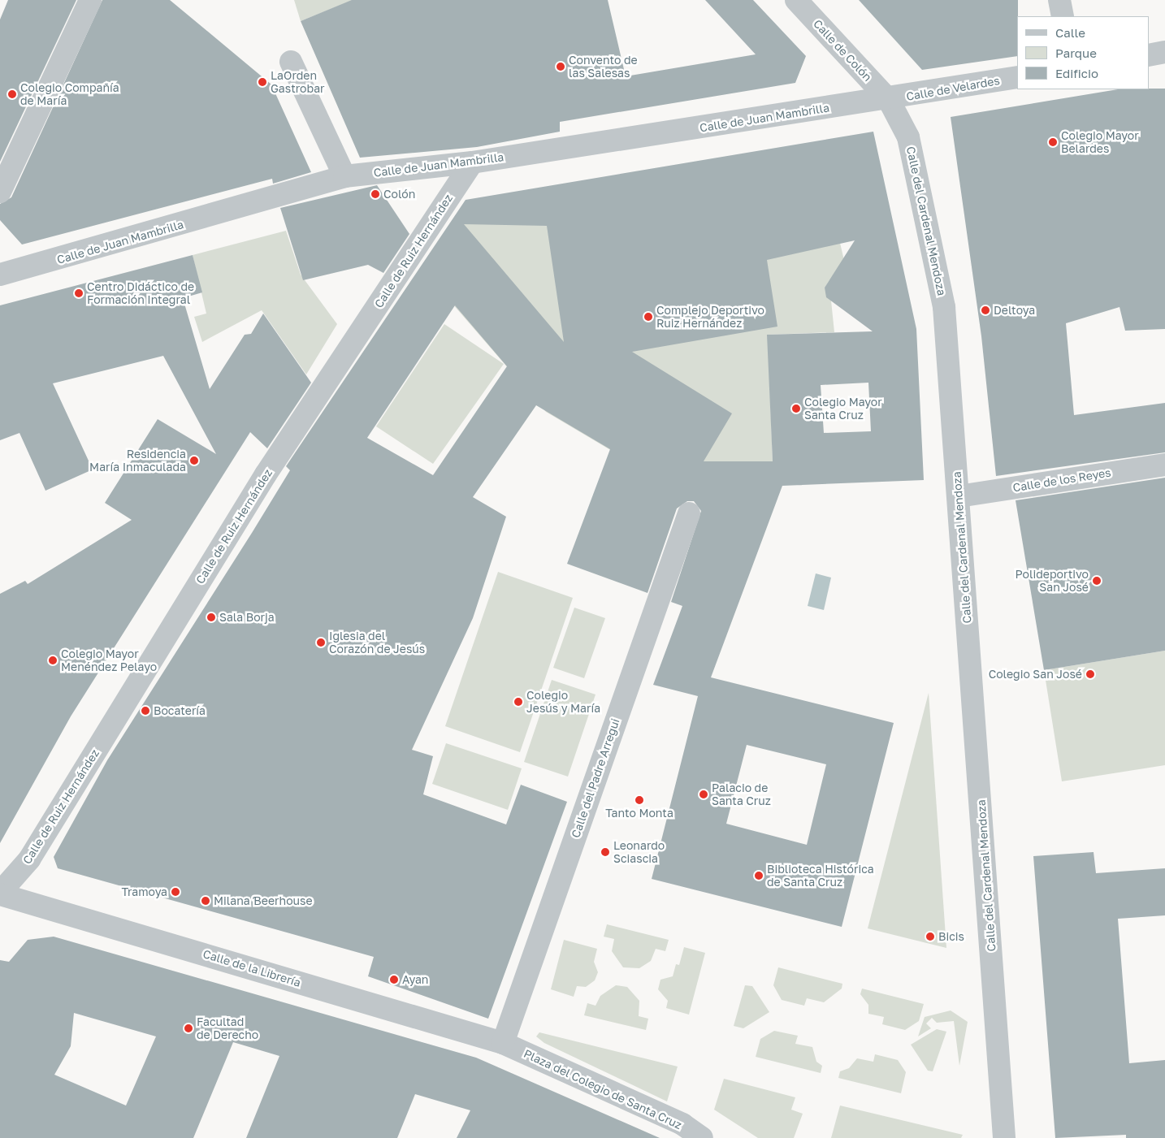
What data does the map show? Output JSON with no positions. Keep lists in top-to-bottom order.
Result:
{
  "streets": {
    "street": [
      "Calle de Colón",
      "Calle de Velardes",
      "Calle de Juan Mambrilla",
      "Calle del Cardenal Mendoza",
      "Calle de Ruiz Hernández",
      "Calle de los Reyes",
      "Calle del Padre Arregui",
      "Calle de la Librería",
      "Plaza del Colegio de Santa Cruz"
    ]
  },
  "crossings": [
    ["Calle de Colón", "Calle de Velardes"],
    ["Calle de Colón", "Calle de Juan Mambrilla"],
    ["Calle de Colón", "Calle del Cardenal Mendoza"],
    ["Calle de Velardes", "Calle de Juan Mambrilla"],
    ["Calle de Velardes", "Calle del Cardenal Mendoza"],
    ["Calle de Juan Mambrilla", "Calle del Cardenal Mendoza"],
    ["Calle de Juan Mambrilla", "Calle de Ruiz Hernández"],
    ["Calle del Cardenal Mendoza", "Calle de los Reyes"],
    ["Calle de Ruiz Hernández", "Calle de la Librería"],
    ["Calle del Padre Arregui", "Calle de la Librería"],
    ["Calle del Padre Arregui", "Plaza del Colegio de Santa Cruz"],
    ["Calle de la Librería", "Plaza del Colegio de Santa Cruz"]
  ],
  "places": [
    "Convento de las Salesas",
    "LaOrden Gastrobar",
    "Colegio Compañía de María",
    "Colegio Mayor Belardes",
    "Colón",
    "Centro Didáctico de Formación Integral",
    "Deltoya",
    "Complejo Deportivo Ruiz Hernández",
    "Colegio Mayor Santa Cruz",
    "Residencia María Inmaculada",
    "Polideportivo San José",
    "Sala Borja",
    "Iglesia del Corazón de Jesús",
    "Colegio Mayor Menéndez Pelayo",
    "Colegio San José",
    "Colegio Jesús y María",
    "Bocatería",
    "Palacio de Santa Cruz",
    "Tanto Monta",
    "Leonardo Sciascia",
    "Biblioteca Histórica de Santa Cruz",
    "Tramoya",
    "Milana Ɓeerhouse",
    "Bicis",
    "Ayan",
    "Facultad de Derecho"
  ],
  "legend": ["Calle", "Parque", "Edificio"]
}
